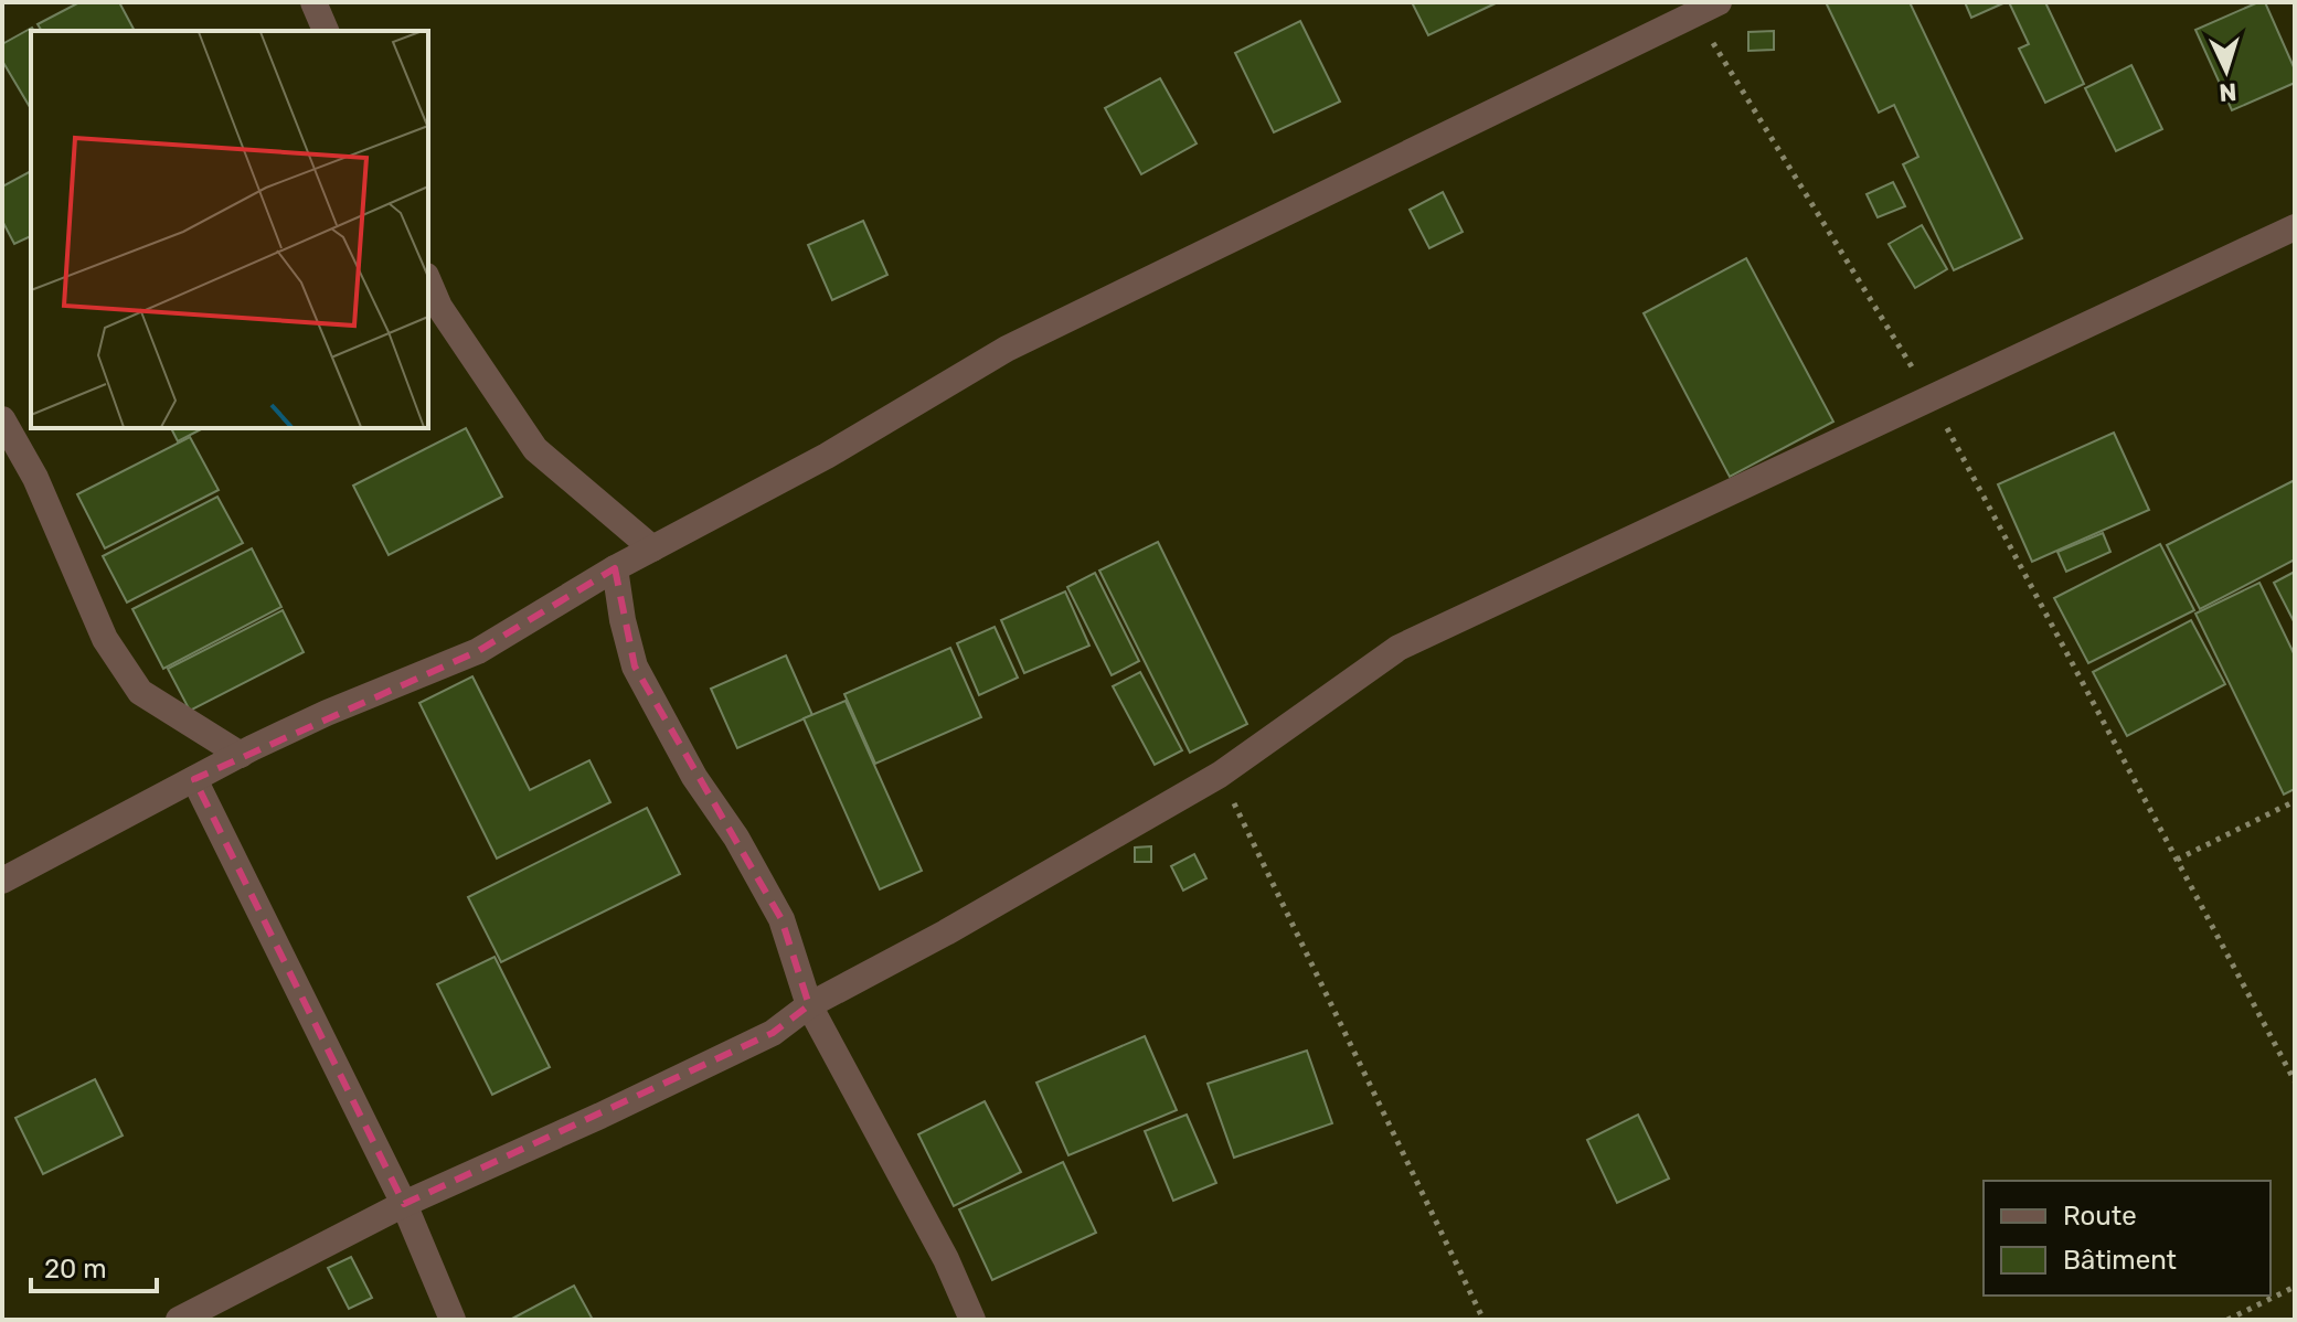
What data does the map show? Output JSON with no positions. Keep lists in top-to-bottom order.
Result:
{
  "legend": ["Route", "Bâtiment"],
  "scale_bar": "20 m",
  "north": "bottom"
}
